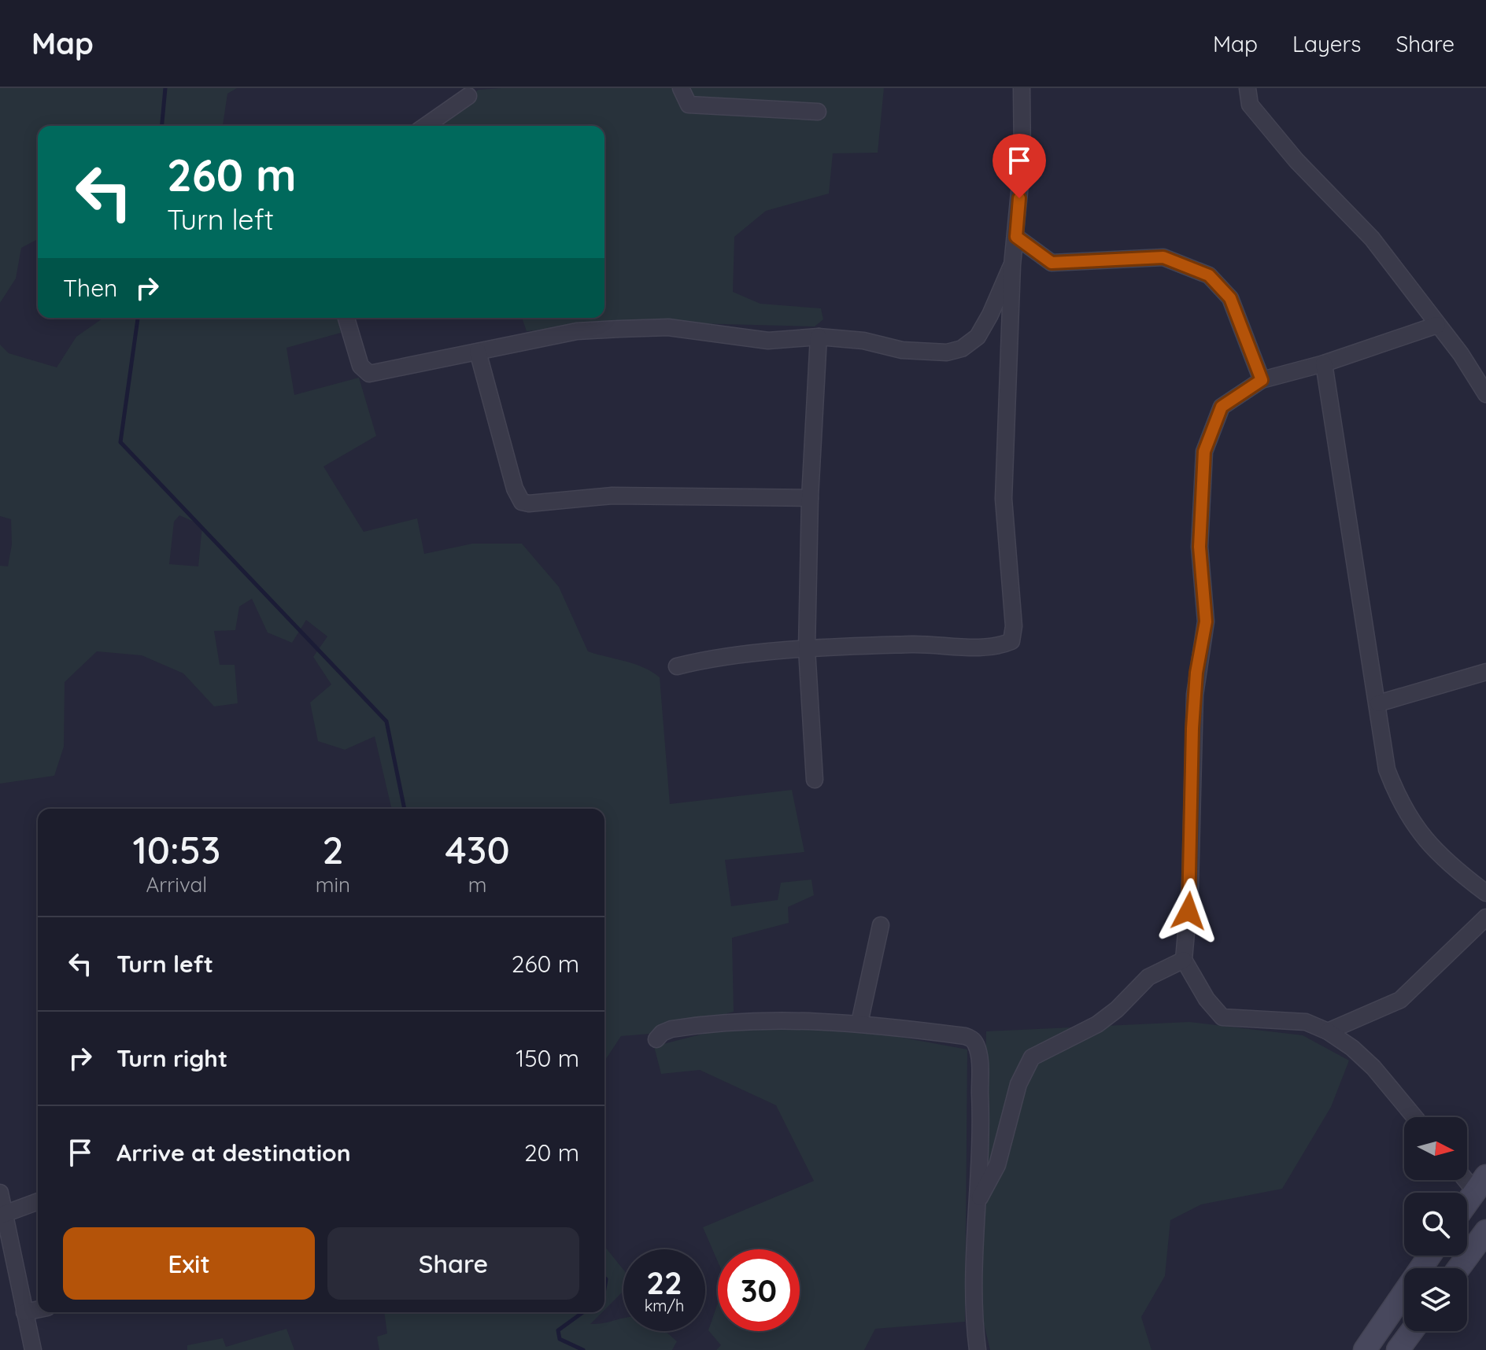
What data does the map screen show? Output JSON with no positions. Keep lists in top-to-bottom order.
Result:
{
  "north": "right",
  "page": {
    "header": "Map",
    "nav": ["Map", "Layers", "Share"],
    "turn": ["260 m", "Turn left"],
    "then": "Then",
    "eta": [
      "10:53",
      "Arrival",
      "2",
      "min",
      "430",
      "m"
    ],
    "list": [
      {
        "name": "Turn left",
        "value": "260 m"
      },
      {
        "name": "Turn right",
        "value": "150 m"
      },
      {
        "name": "Arrive at destination",
        "value": "20 m"
      }
    ],
    "buttons": ["Exit", "Share"],
    "speed": "22 km/h",
    "limit": "30"
  }
}
